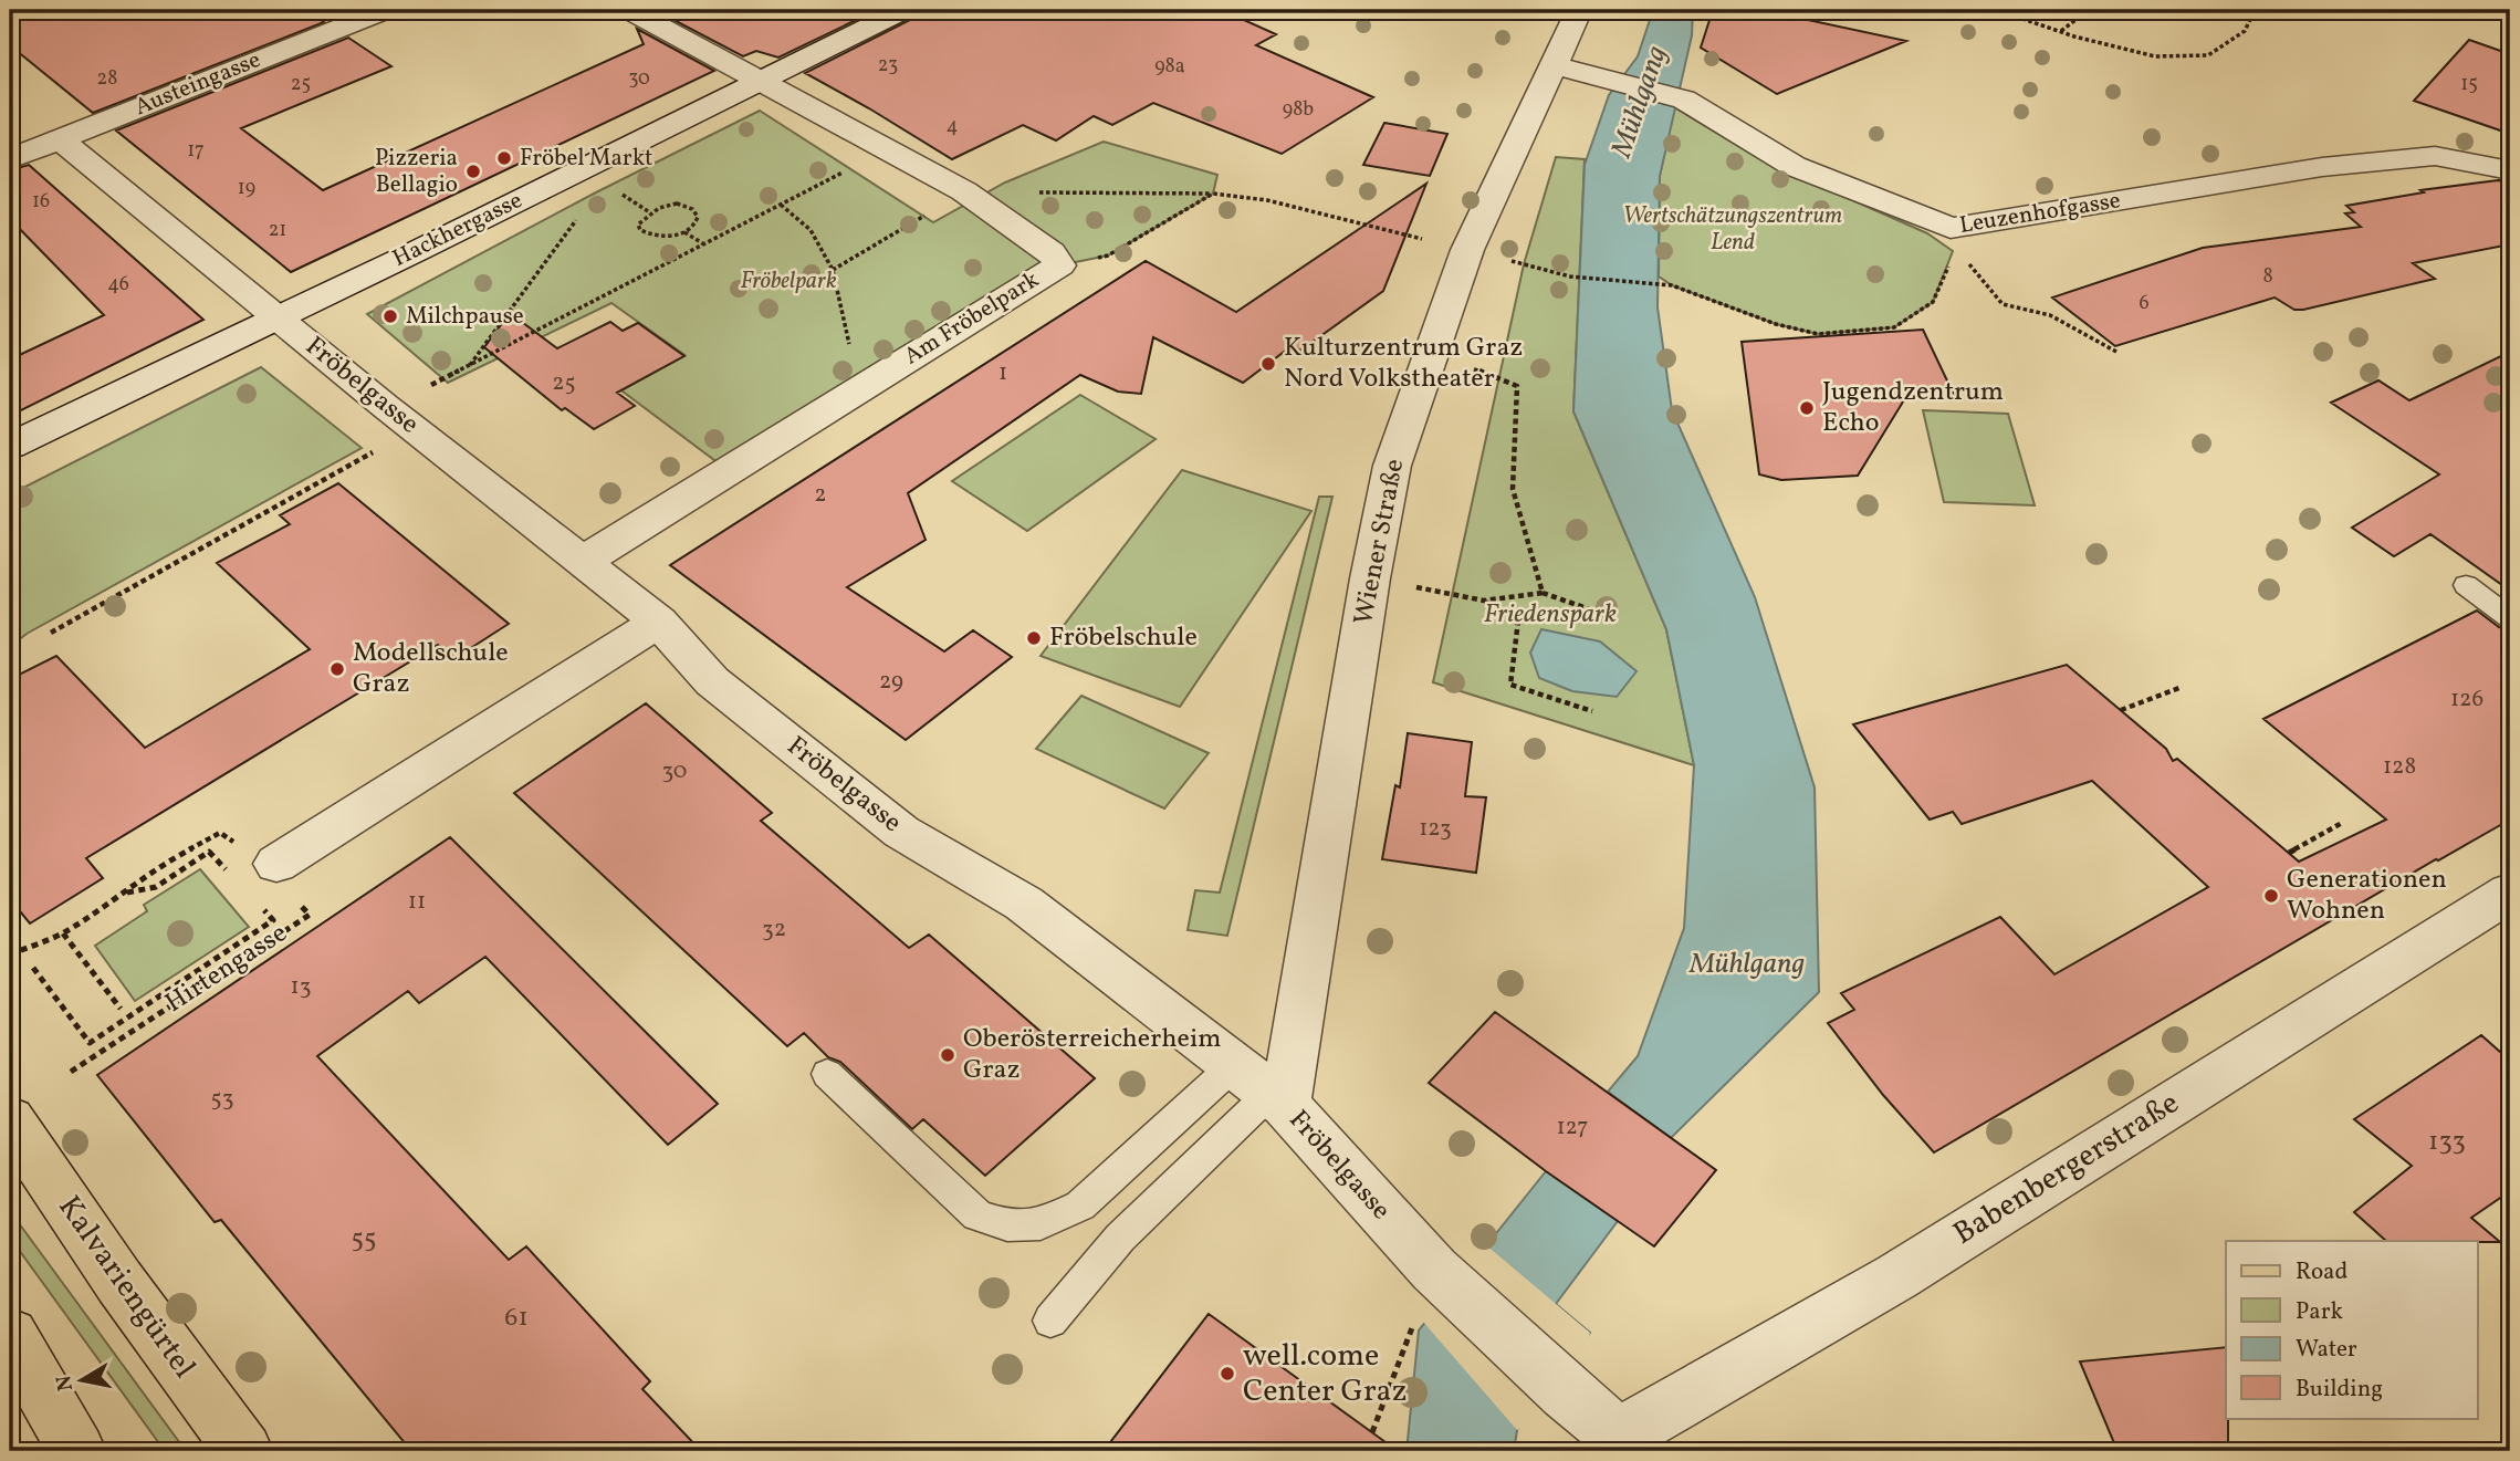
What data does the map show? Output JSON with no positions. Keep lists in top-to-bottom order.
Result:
{
  "streets": {
    "main road": ["Kalvariengürtel"],
    "street": [
      "Austeingasse",
      "Leuzenhofgasse",
      "Hackhergasse",
      "Am Fröbelpark",
      "Fröbelgasse",
      "Wiener Straße",
      "Babenbergerstraße"
    ],
    "path": ["Hirtengasse"]
  },
  "crossings": [
    ["Austeingasse", "Fröbelgasse"],
    ["Leuzenhofgasse", "Wiener Straße"],
    ["Hackhergasse", "Am Fröbelpark"],
    ["Hackhergasse", "Fröbelgasse"],
    ["Am Fröbelpark", "Fröbelgasse"],
    ["Fröbelgasse", "Wiener Straße"],
    ["Fröbelgasse", "Babenbergerstraße"]
  ],
  "water": ["Mühlgang"],
  "parks": ["Wertschätzungszentrum Lend", "Fröbelpark", "Friedenspark"],
  "places": [
    "Fröbel Markt",
    "Pizzeria Bellagio",
    "Milchpause",
    "Kulturzentrum Graz Nord Volkstheater",
    "Jugendzentrum Echo",
    "Fröbelschule",
    "Modellschule Graz",
    "Generationen Wohnen",
    "Oberösterreicherheim Graz",
    "well.come Center Graz"
  ],
  "house_numbers": [
    "23",
    "98a",
    "28",
    "30",
    "25",
    "15",
    "98b",
    "4",
    "17",
    "19",
    "16",
    "21",
    "8",
    "46",
    "6",
    "1",
    "25",
    "2",
    "29",
    "126",
    "128",
    "30",
    "123",
    "11",
    "32",
    "13",
    "53",
    "127",
    "133",
    "55",
    "61"
  ],
  "legend": [
    "Road",
    "Park",
    "Water",
    "Building"
  ],
  "north": "left"
}
